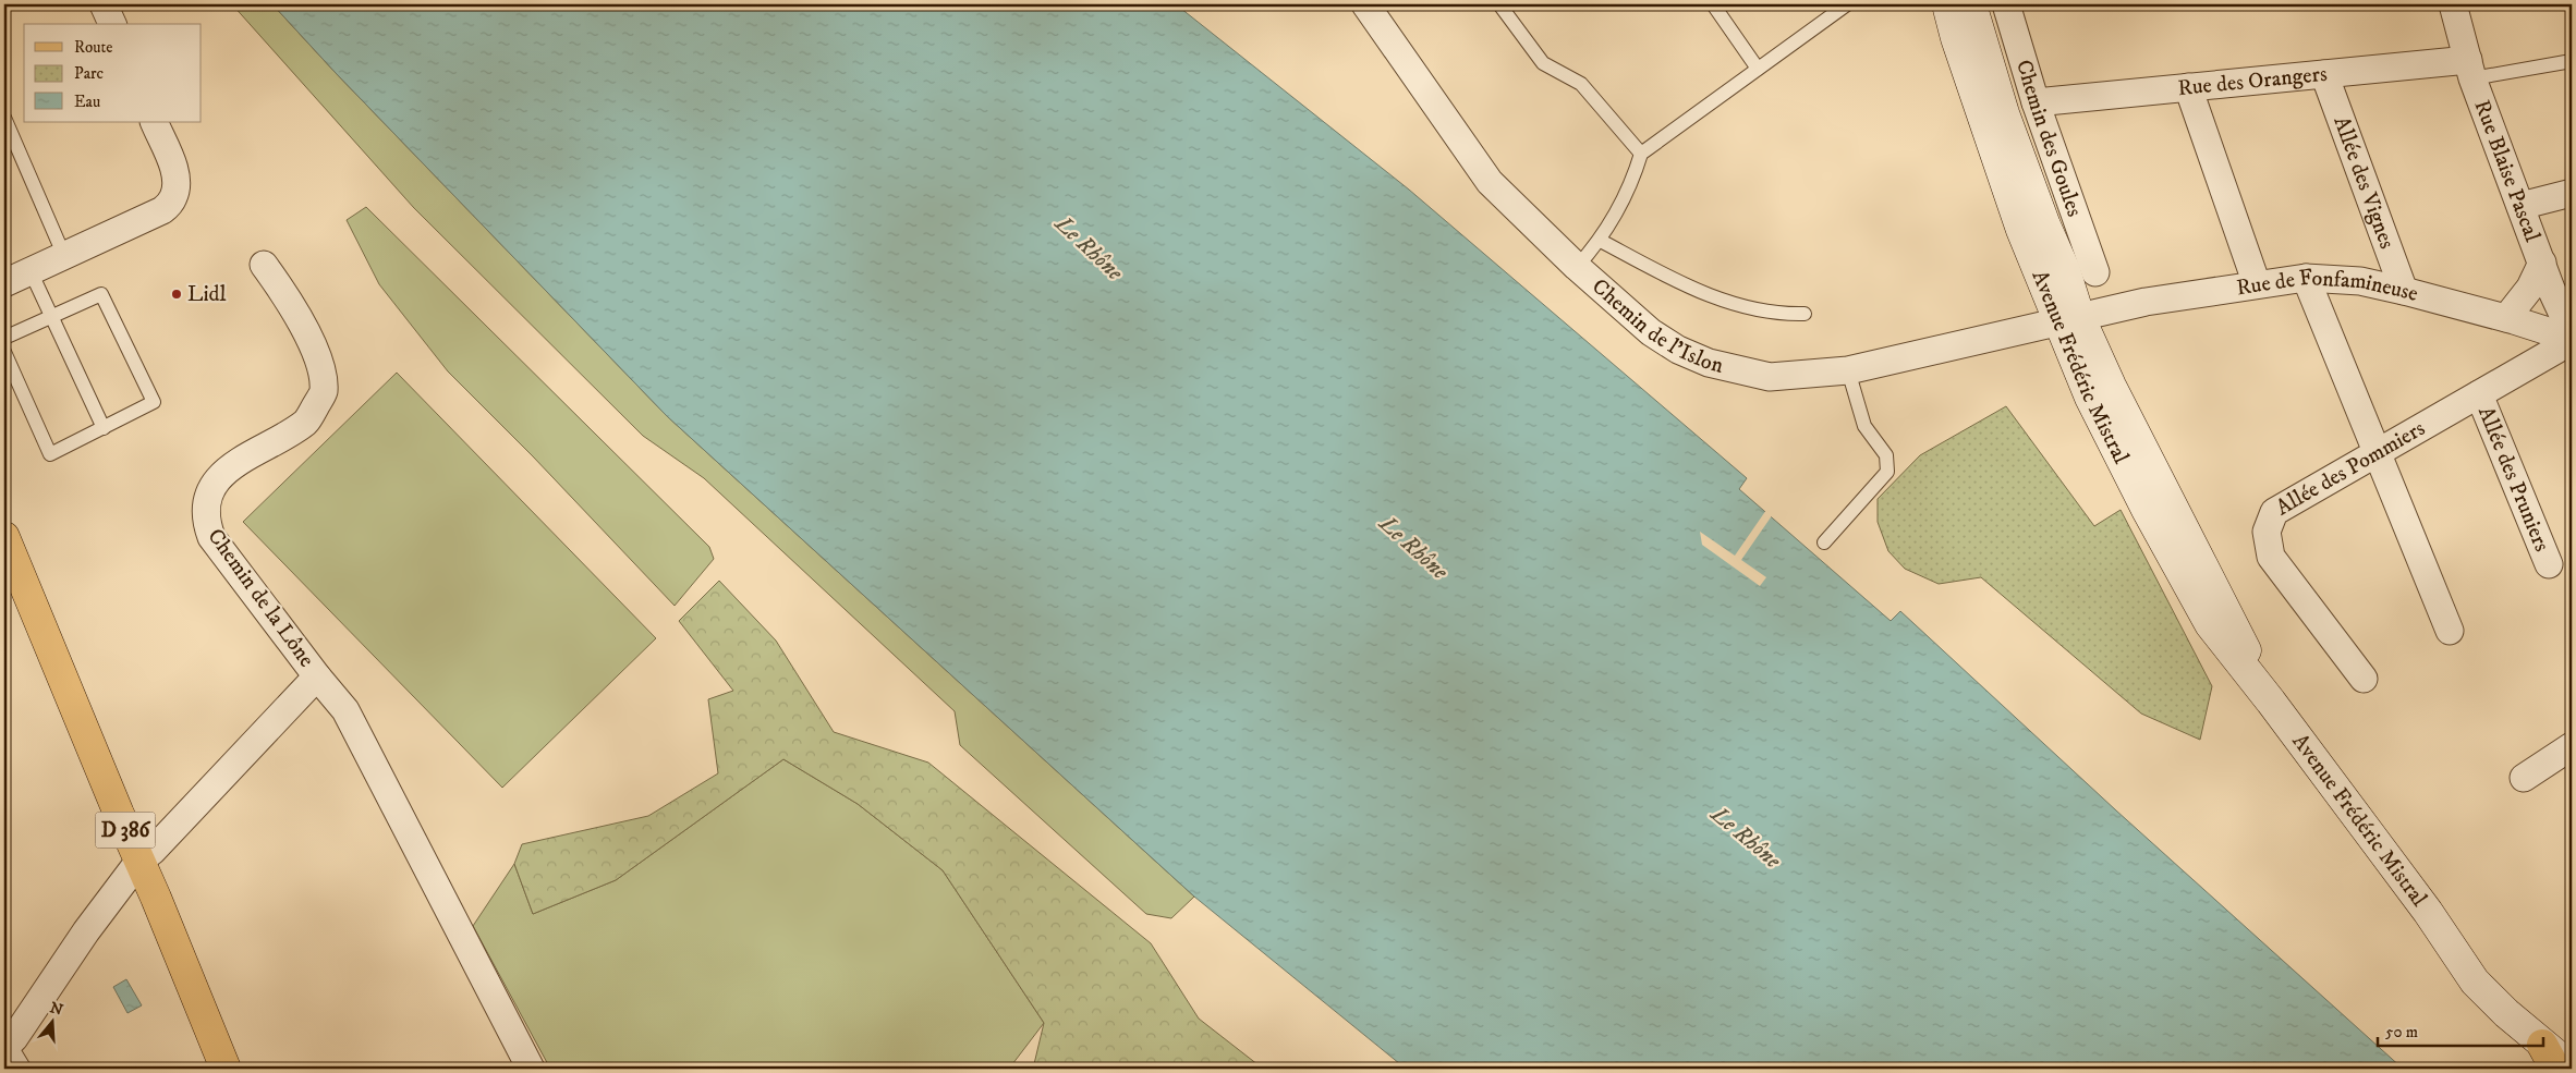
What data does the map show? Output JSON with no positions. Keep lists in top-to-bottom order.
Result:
{
  "streets": {
    "main road": ["Avenue Frédéric Mistral", "D 386"],
    "street": [
      "Rue des Orangers",
      "Chemin des Goules",
      "Rue Blaise Pascal",
      "Allée des Vignes",
      "Rue de Fonfamineuse",
      "Chemin de l'Islon",
      "Allée des Pommiers",
      "Allée des Pruniers",
      "Chemin de la Lône"
    ]
  },
  "crossings": [
    ["Rue des Orangers", "Chemin des Goules"],
    ["Rue des Orangers", "Rue Blaise Pascal"],
    ["Rue des Orangers", "Allée des Vignes"],
    ["Rue Blaise Pascal", "Rue de Fonfamineuse"],
    ["Allée des Vignes", "Rue de Fonfamineuse"],
    ["Rue de Fonfamineuse", "Chemin de l'Islon"],
    ["Rue de Fonfamineuse", "Avenue Frédéric Mistral"],
    ["Rue de Fonfamineuse", "Allée des Pommiers"],
    ["Chemin de l'Islon", "Avenue Frédéric Mistral"],
    ["Allée des Pommiers", "Allée des Pruniers"],
    ["Chemin de la Lône", "D 386"]
  ],
  "water": ["Le Rhône"],
  "places": ["Lidl"],
  "legend": ["Route", "Parc", "Eau"],
  "scale_bar": "50 m",
  "north": "top"
}
